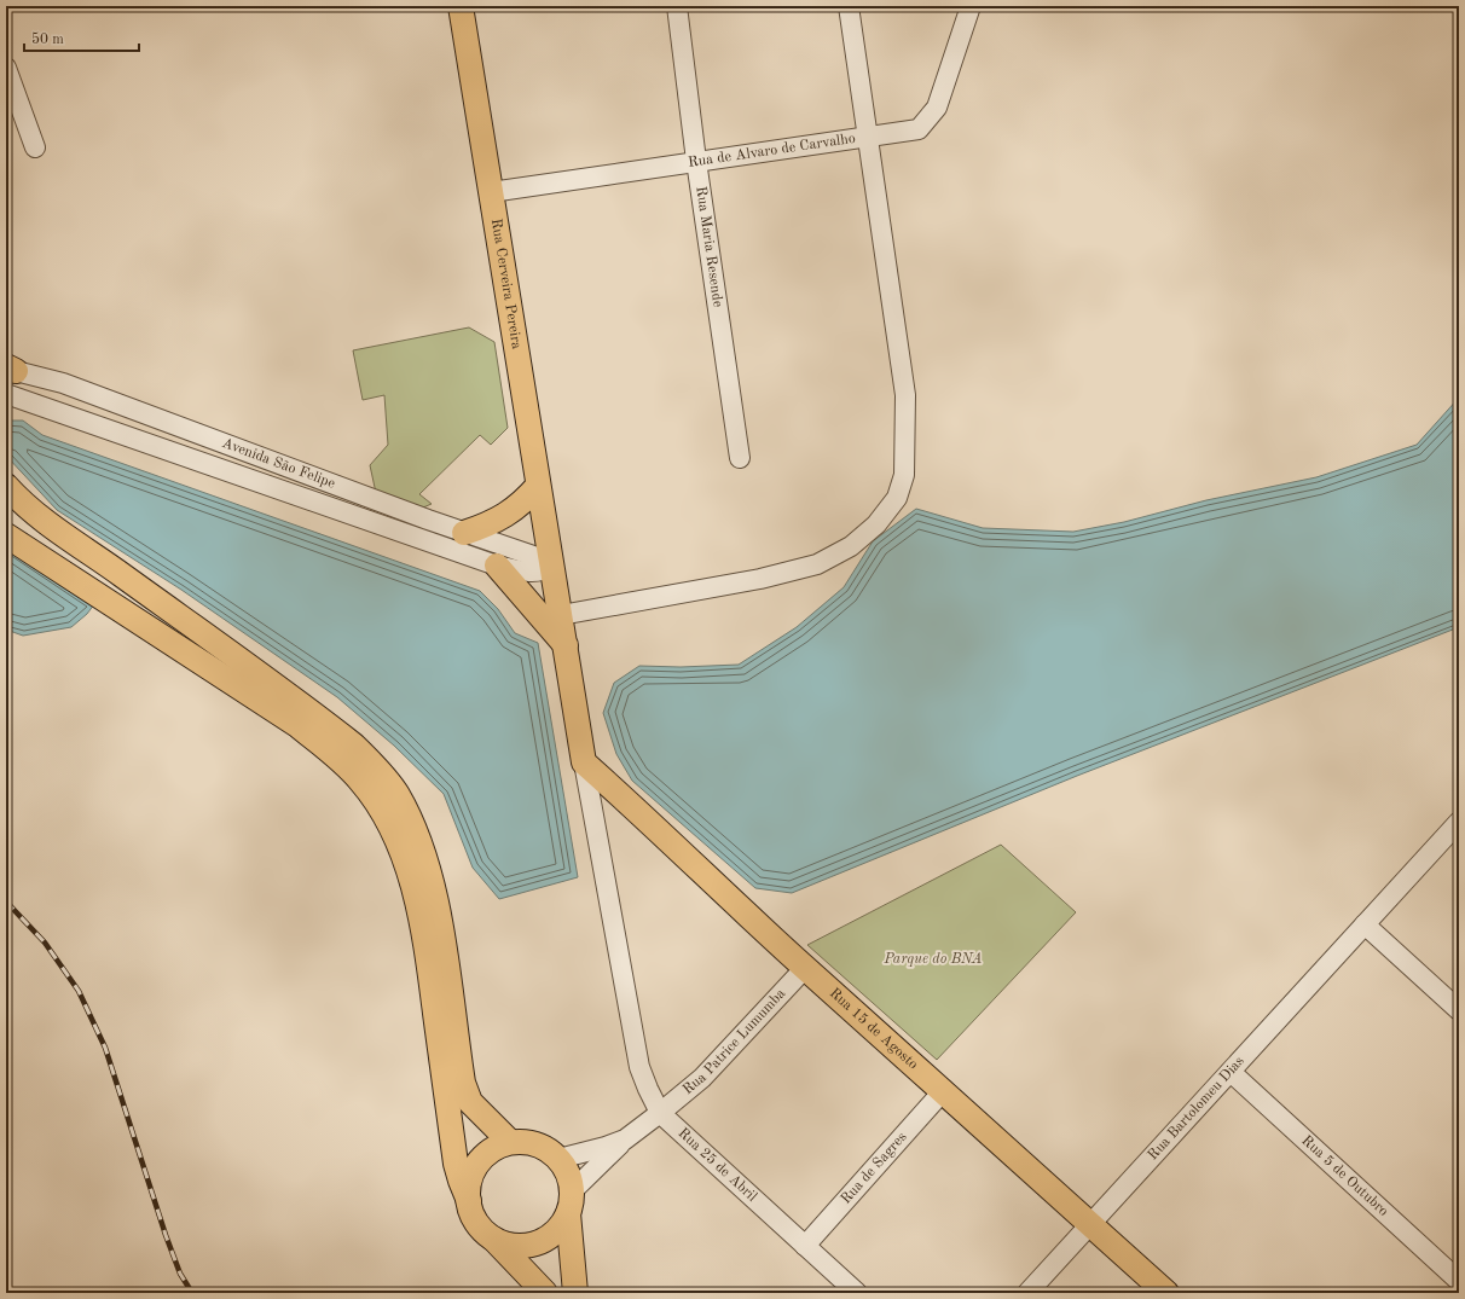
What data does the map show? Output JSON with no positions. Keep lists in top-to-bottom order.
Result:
{
  "streets": {
    "main road": ["Rua Cerveira Pereira", "Rua 15 de Agosto"],
    "street": [
      "Rua de Alvaro de Carvalho",
      "Rua Maria Resende",
      "Avenida São Felipe",
      "Rua Patrice Lumumba",
      "Rua Bartolomeu Dias",
      "Rua 25 de Abril",
      "Rua de Sagres",
      "Rua 5 de Outubro"
    ]
  },
  "crossings": [
    ["Rua de Alvaro de Carvalho", "Rua Maria Resende"],
    ["Rua de Alvaro de Carvalho", "Rua Cerveira Pereira"],
    ["Rua Cerveira Pereira", "Avenida São Felipe"],
    ["Rua Cerveira Pereira", "Rua 15 de Agosto"],
    ["Rua 15 de Agosto", "Rua Patrice Lumumba"],
    ["Rua 15 de Agosto", "Rua Bartolomeu Dias"],
    ["Rua 15 de Agosto", "Rua de Sagres"],
    ["Rua Patrice Lumumba", "Rua 25 de Abril"],
    ["Rua Bartolomeu Dias", "Rua 5 de Outubro"],
    ["Rua 25 de Abril", "Rua de Sagres"]
  ],
  "parks": ["Parque do BNA"],
  "scale_bar": "50 m"
}
